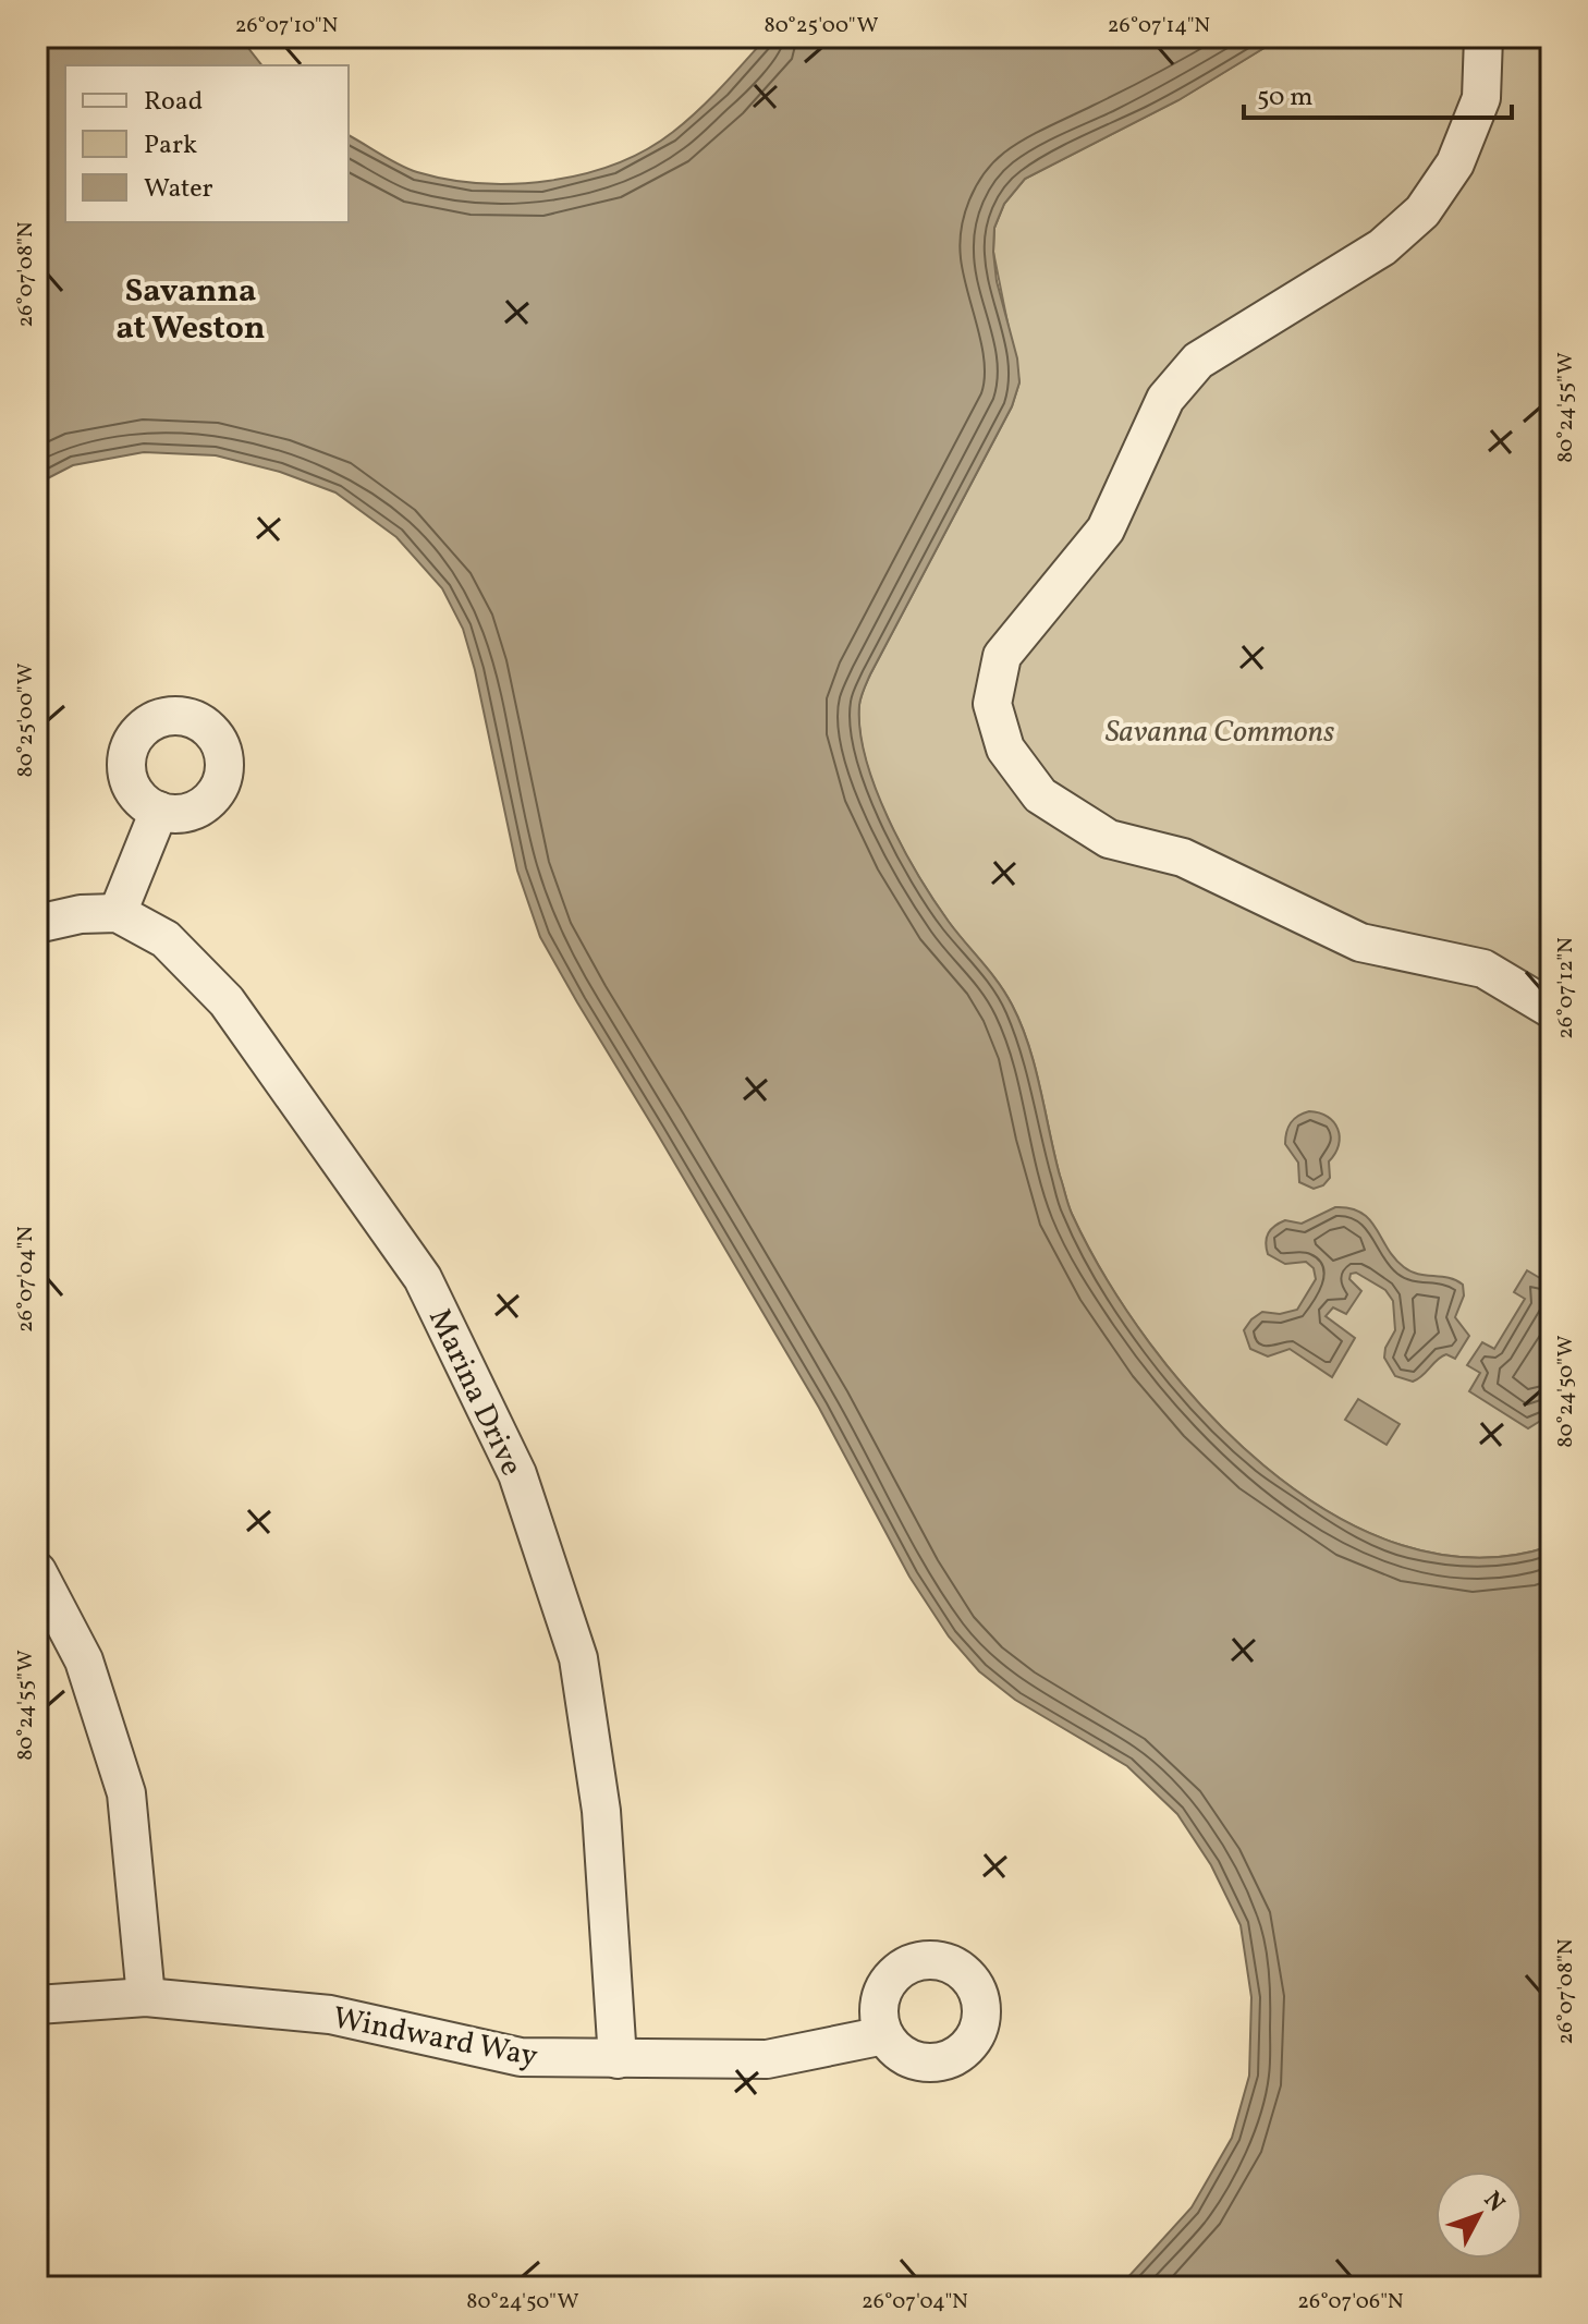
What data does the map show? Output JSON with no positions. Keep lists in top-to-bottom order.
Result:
{
  "streets": {
    "street": ["Marina Drive", "Windward Way"]
  },
  "crossings": [
    ["Marina Drive", "Windward Way"]
  ],
  "districts": ["Savanna at Weston"],
  "parks": ["Savanna Commons"],
  "legend": ["Road", "Park", "Water"],
  "scale_bar": "50 m",
  "north": "top right",
  "coordinates": [
    "26°07'10\"N",
    "80°25'00\"W",
    "26°07'14\"N",
    "26°07'08\"N",
    "80°24'55\"W",
    "26°07'12\"N",
    "26°07'04\"N",
    "80°24'50\"W",
    "26°07'06\"N"
  ]
}
